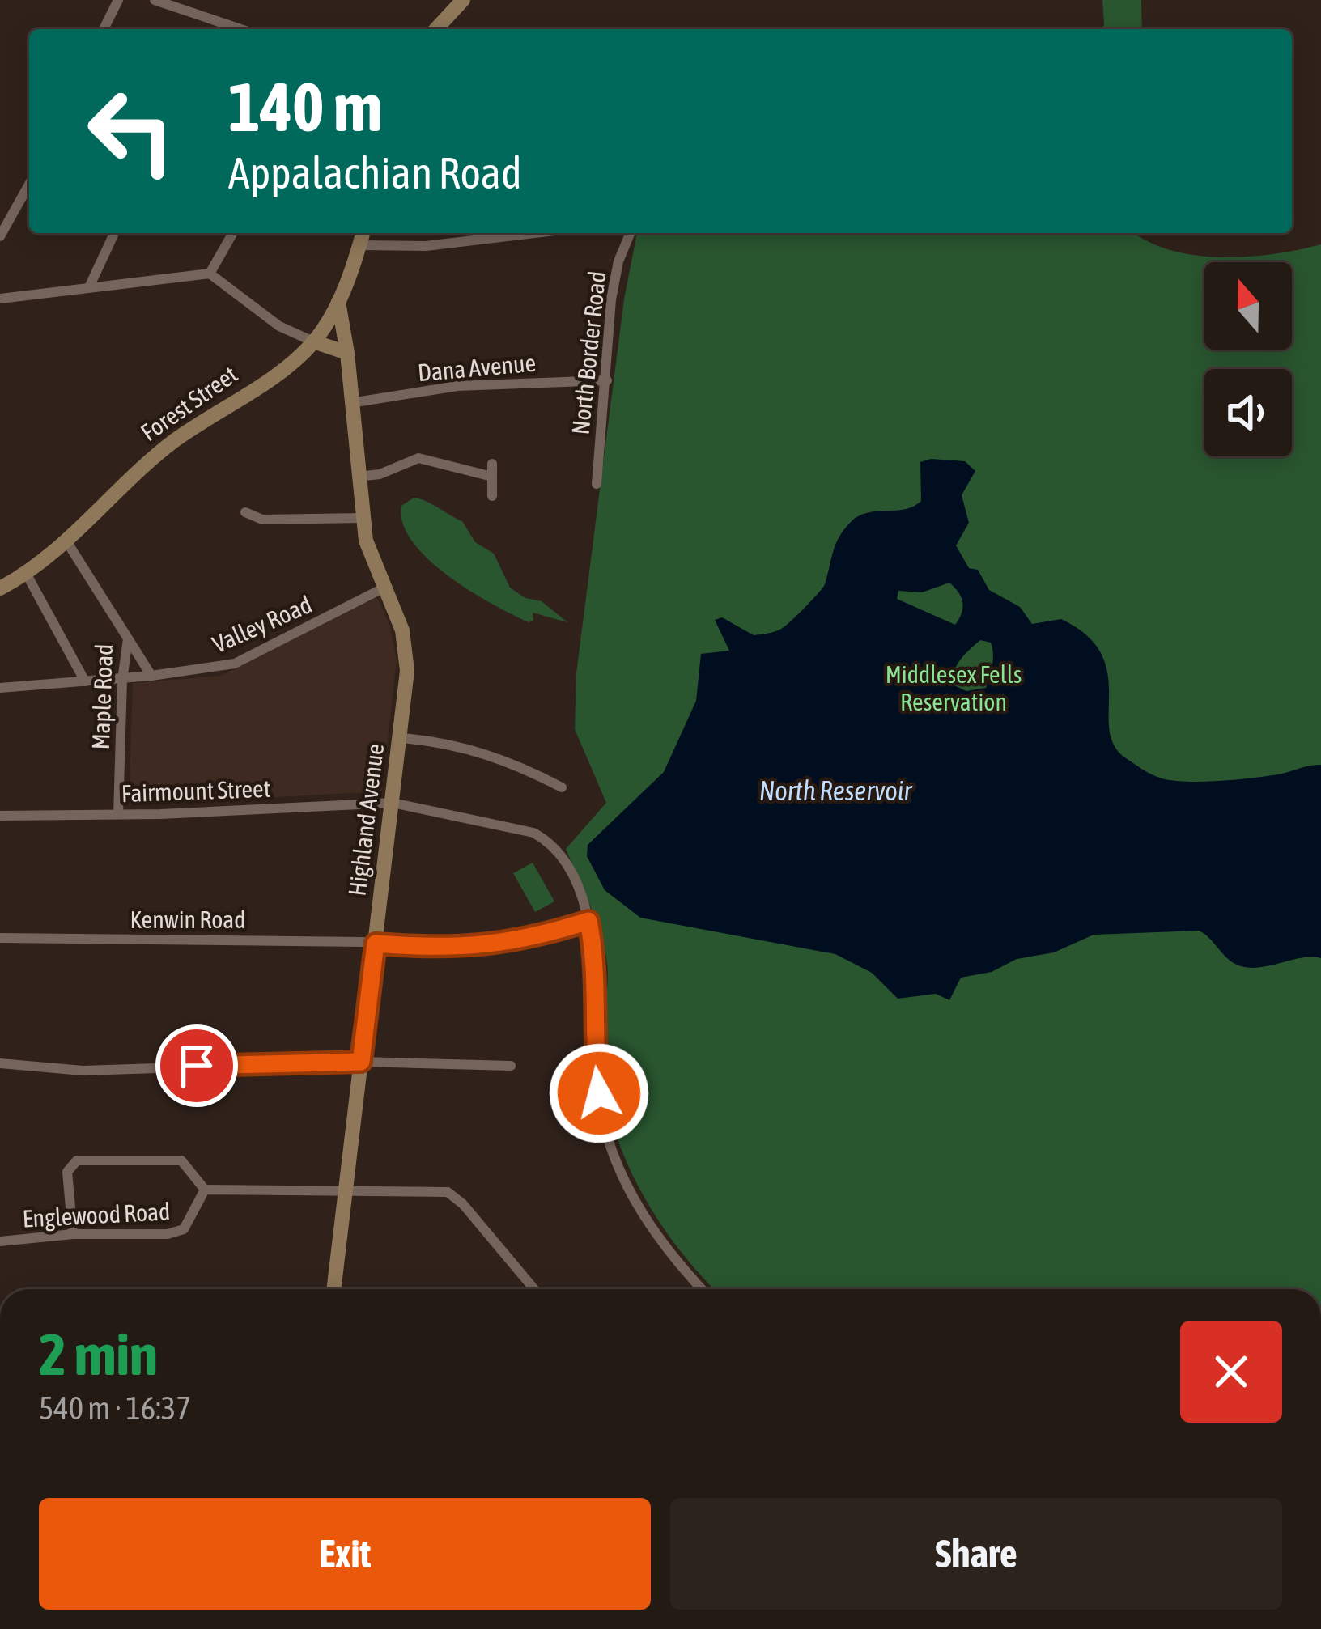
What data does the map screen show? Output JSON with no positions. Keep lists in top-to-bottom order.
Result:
{
  "streets": {
    "main road": ["Forest Street", "Highland Avenue"],
    "street": [
      "North Border Road",
      "Dana Avenue",
      "Valley Road",
      "Maple Road",
      "Fairmount Street",
      "Kenwin Road",
      "Englewood Road"
    ]
  },
  "crossings": [
    ["North Border Road", "Dana Avenue"],
    ["Dana Avenue", "Highland Avenue"],
    ["Forest Street", "Maple Road"],
    ["Forest Street", "Highland Avenue"],
    ["Valley Road", "Maple Road"],
    ["Valley Road", "Highland Avenue"],
    ["Maple Road", "Fairmount Street"],
    ["Fairmount Street", "Highland Avenue"],
    ["Fairmount Street", "Kenwin Road"],
    ["Highland Avenue", "Kenwin Road"],
    ["Highland Avenue", "Englewood Road"]
  ],
  "water": ["North Reservoir"],
  "parks": ["Middlesex Fells Reservation"],
  "north": "top",
  "page": {
    "turn": ["140 m", "Appalachian Road"],
    "heading": ["2 min", "540 m · 16:37"],
    "buttons": ["Exit", "Share"]
  }
}
